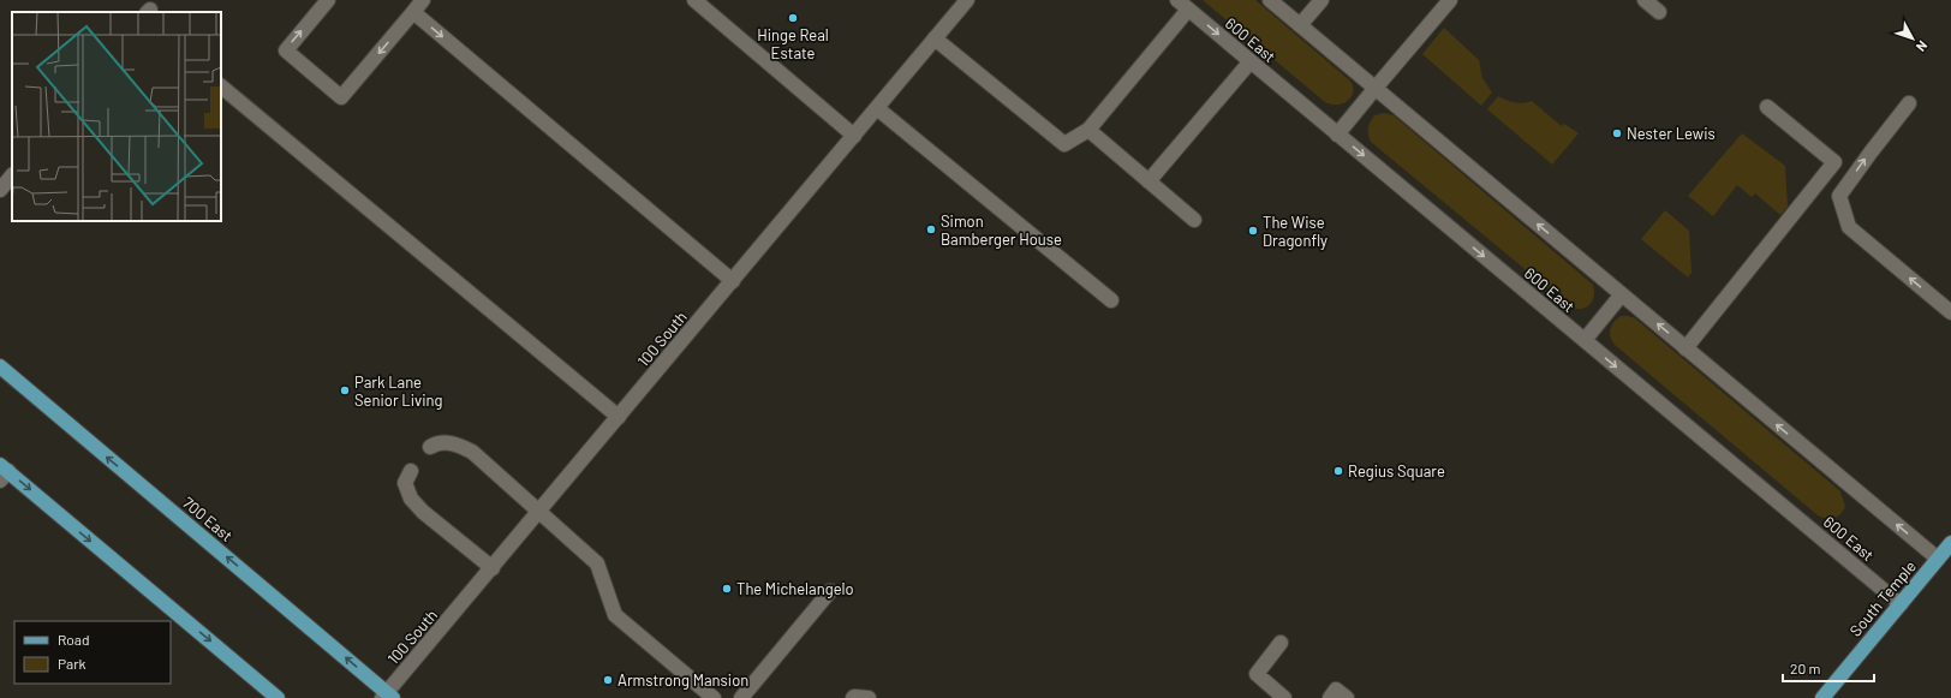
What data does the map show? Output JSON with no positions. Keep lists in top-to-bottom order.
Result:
{
  "streets": {
    "main road": ["700 East", "South Temple"],
    "street": ["600 East", "100 South"]
  },
  "crossings": [
    ["600 East", "South Temple"],
    ["100 South", "700 East"]
  ],
  "places": [
    "Hinge Real Estate",
    "Nester Lewis",
    "Simon Bamberger House",
    "The Wise Dragonfly",
    "Park Lane Senior Living",
    "Regius Square",
    "The Michelangelo",
    "Armstrong Mansion"
  ],
  "legend": ["Road", "Park"],
  "scale_bar": "20 m",
  "north": "bottom right"
}
